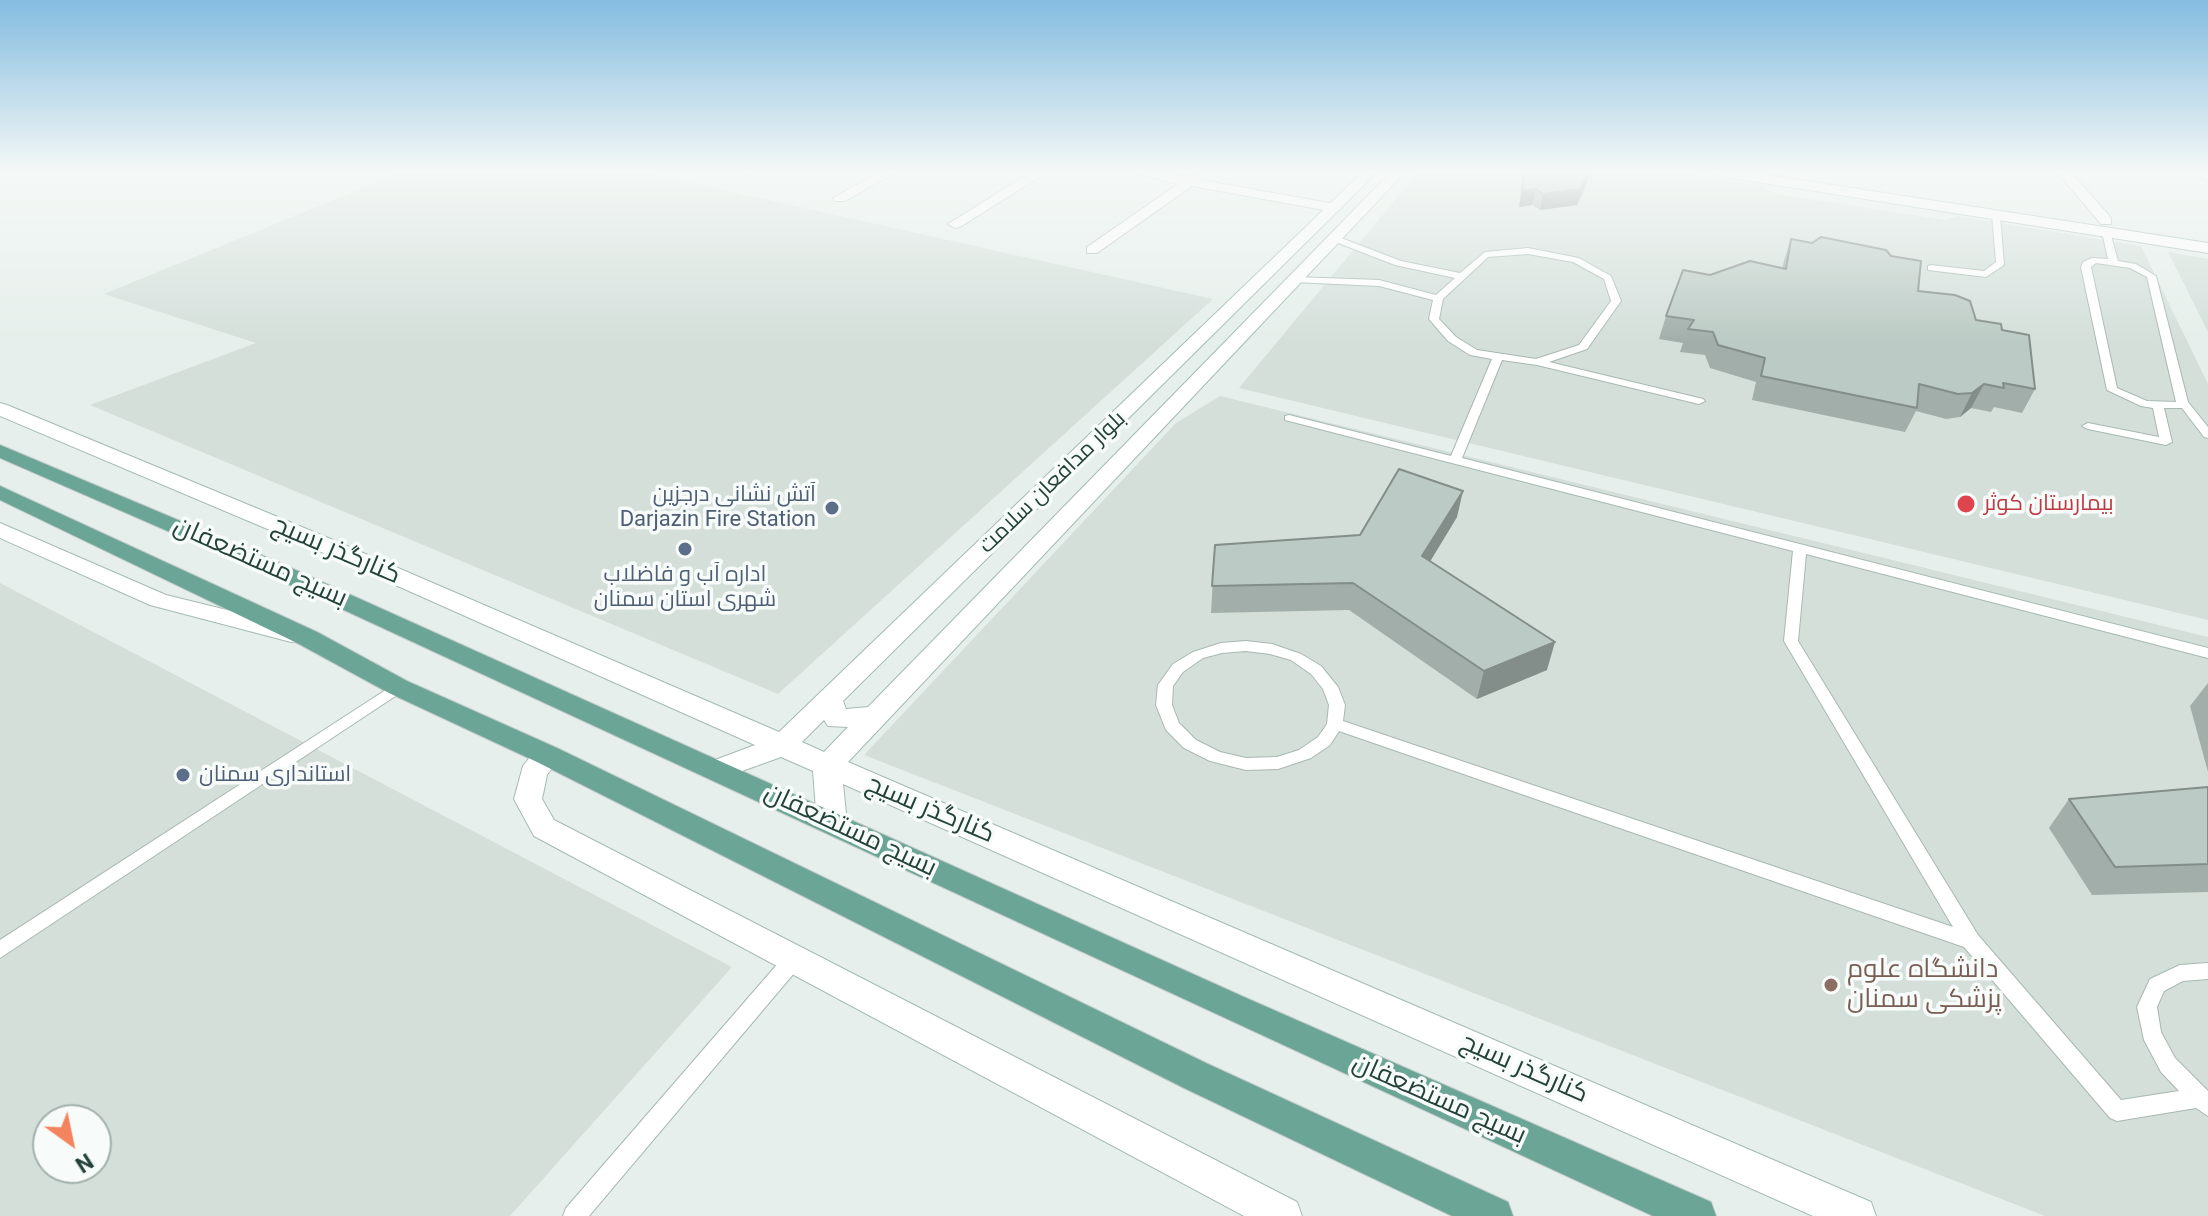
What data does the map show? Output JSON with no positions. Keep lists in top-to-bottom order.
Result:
{
  "streets": {
    "main road": ["بسیج مستضعفان"],
    "street": ["بلوار مدافعان سلامت", "کنارگذر بسیج"]
  },
  "crossings": [
    ["بلوار مدافعان سلامت", "کنارگذر بسیج"],
    ["بلوار مدافعان سلامت", "بسیج مستضعفان"]
  ],
  "places": [
    "بیمارستان کوثر",
    "آتش نشانی درجزین Darjazin Fire Station",
    "اداره آب و فاضلاب شهری استان سمنان",
    "استانداری سمنان",
    "دانشگاه علوم پزشکی سمنان"
  ],
  "north": "bottom right"
}
